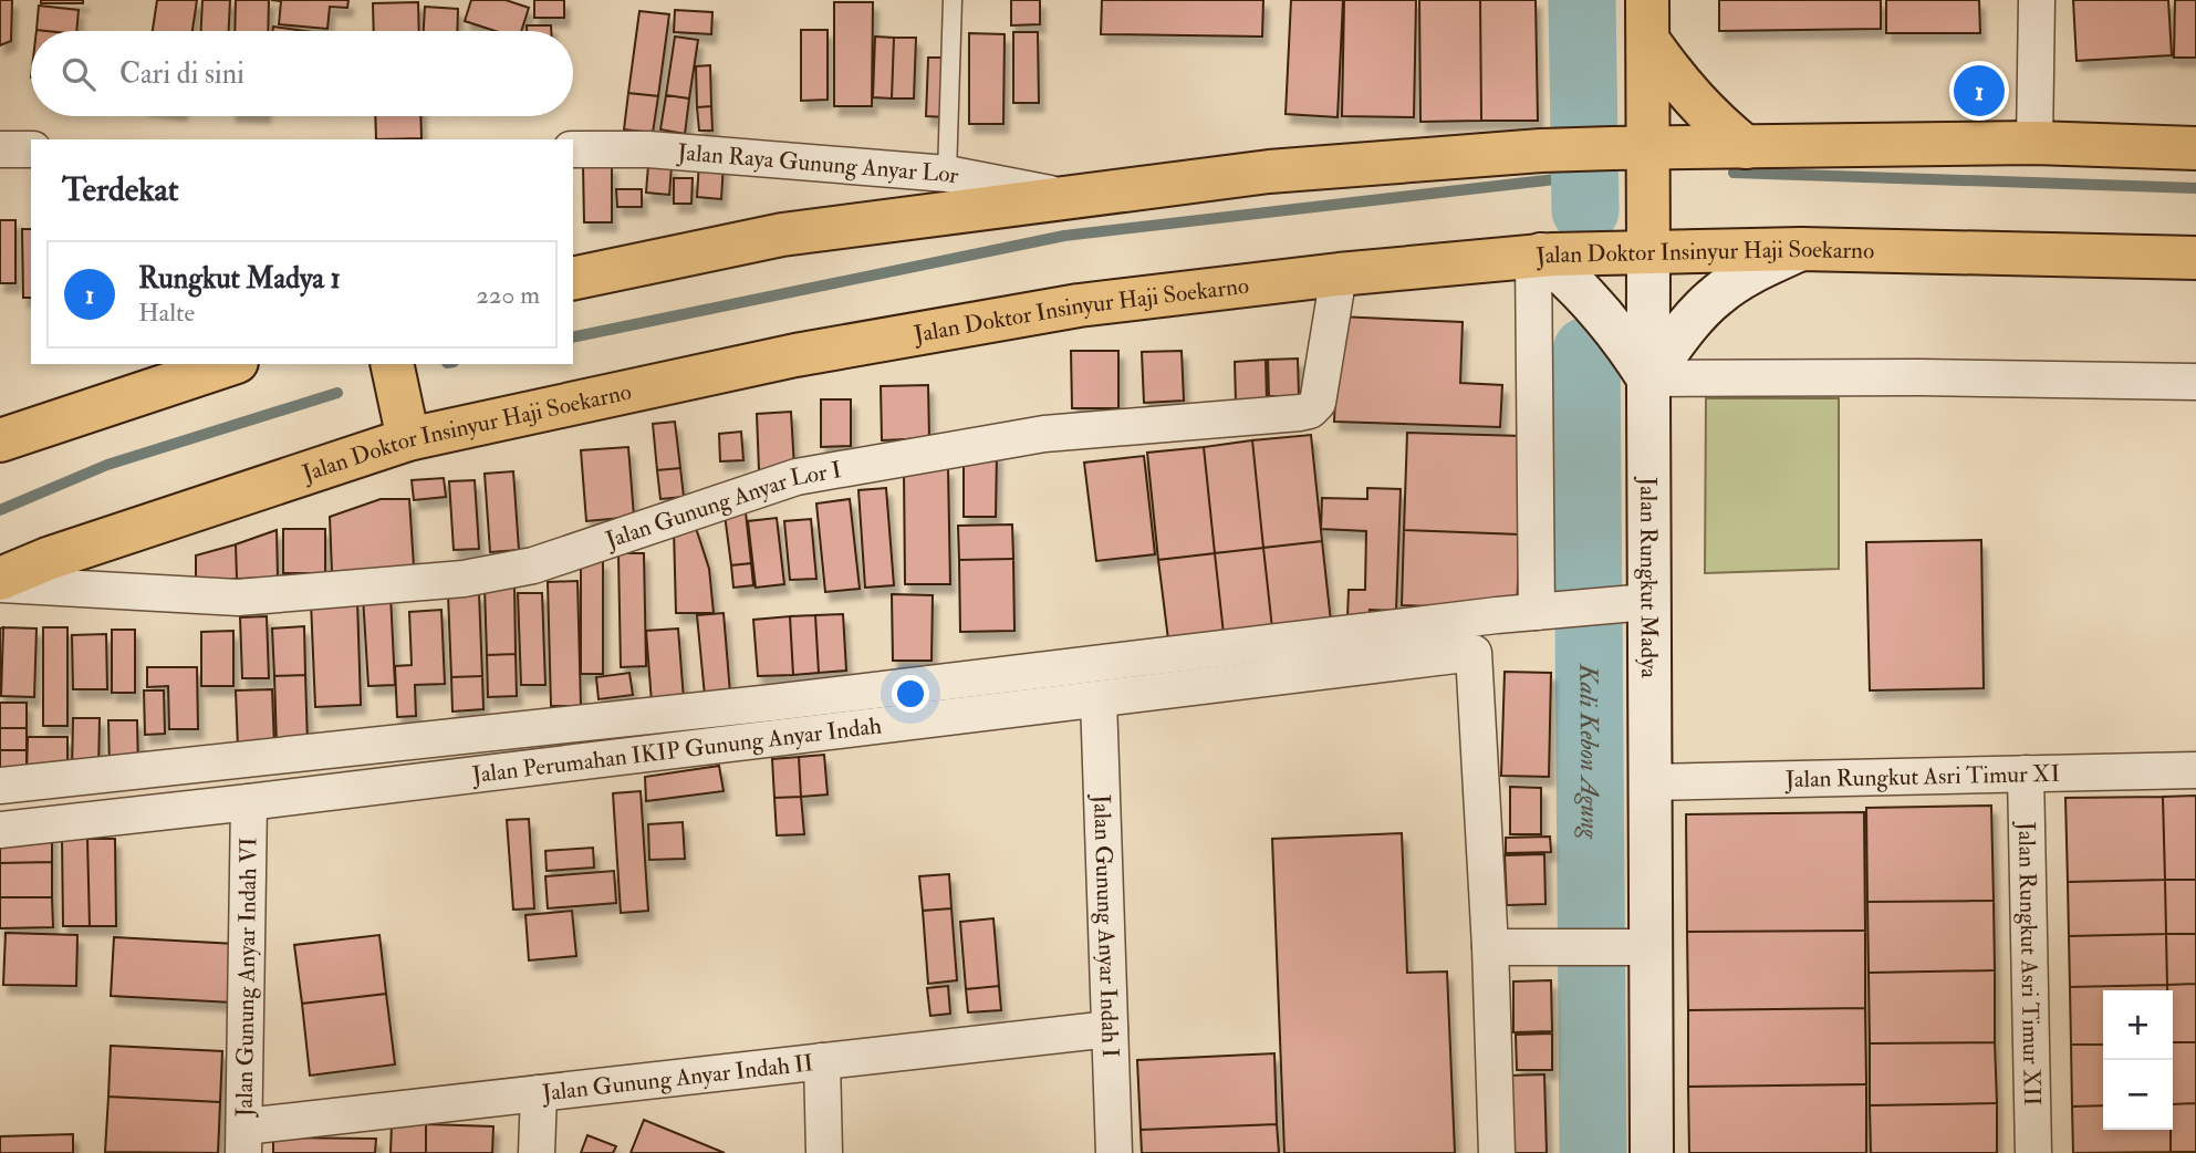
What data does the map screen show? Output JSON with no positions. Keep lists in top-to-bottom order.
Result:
{
  "streets": {
    "main road": ["Jalan Doktor Insinyur Haji Soekarno", "Jalan Rungkut Madya"],
    "street": [
      "Jalan Raya Gunung Anyar Lor",
      "Jalan Gunung Anyar Lor I",
      "Jalan Perumahan IKIP Gunung Anyar Indah",
      "Jalan Rungkut Asri Timur XI",
      "Jalan Gunung Anyar Indah I",
      "Jalan Rungkut Asri Timur XII",
      "Jalan Gunung Anyar Indah VI",
      "Jalan Gunung Anyar Indah II"
    ]
  },
  "crossings": [
    ["Jalan Doktor Insinyur Haji Soekarno", "Jalan Gunung Anyar Lor I"],
    ["Jalan Doktor Insinyur Haji Soekarno", "Jalan Rungkut Madya"],
    ["Jalan Rungkut Madya", "Jalan Rungkut Asri Timur XI"],
    ["Jalan Perumahan IKIP Gunung Anyar Indah", "Jalan Gunung Anyar Indah I"],
    ["Jalan Perumahan IKIP Gunung Anyar Indah", "Jalan Gunung Anyar Indah VI"],
    ["Jalan Rungkut Asri Timur XI", "Jalan Rungkut Asri Timur XII"],
    ["Jalan Gunung Anyar Indah I", "Jalan Gunung Anyar Indah II"],
    ["Jalan Gunung Anyar Indah VI", "Jalan Gunung Anyar Indah II"]
  ],
  "water": ["Kali Kebon Agung"],
  "page": {
    "search": "Cari di sini",
    "pins": "1",
    "heading": "Terdekat",
    "list": [
      {
        "mark": "1",
        "name": "Rungkut Madya 1",
        "note": "Halte",
        "value": "220 m"
      }
    ],
    "map_buttons": ["+", "−"]
  }
}
